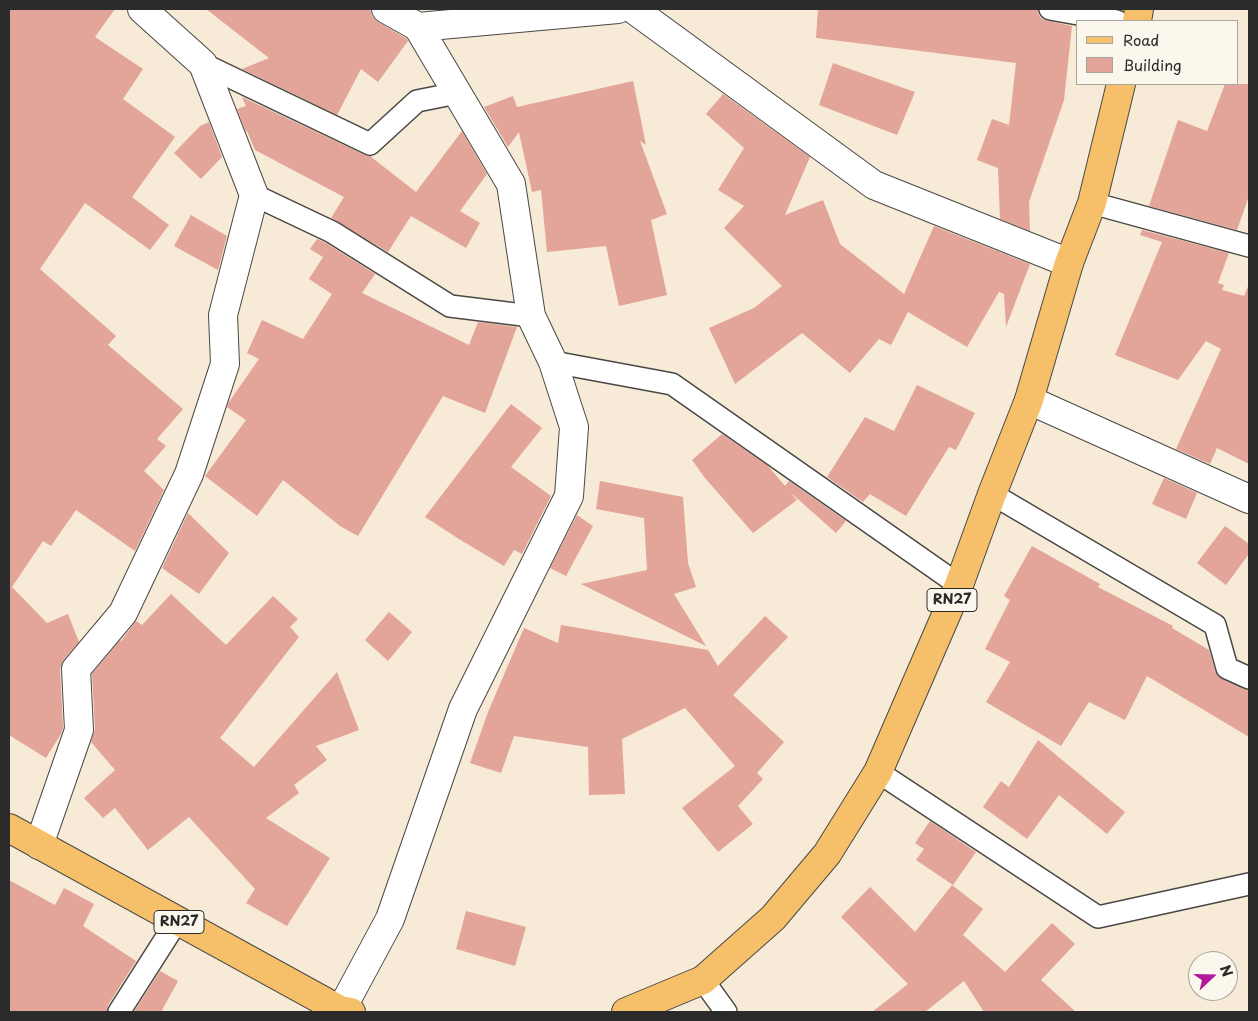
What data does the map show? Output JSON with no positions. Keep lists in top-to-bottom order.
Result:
{
  "streets": {
    "main road": ["RN27"]
  },
  "legend": ["Road", "Building"],
  "north": "right"
}
